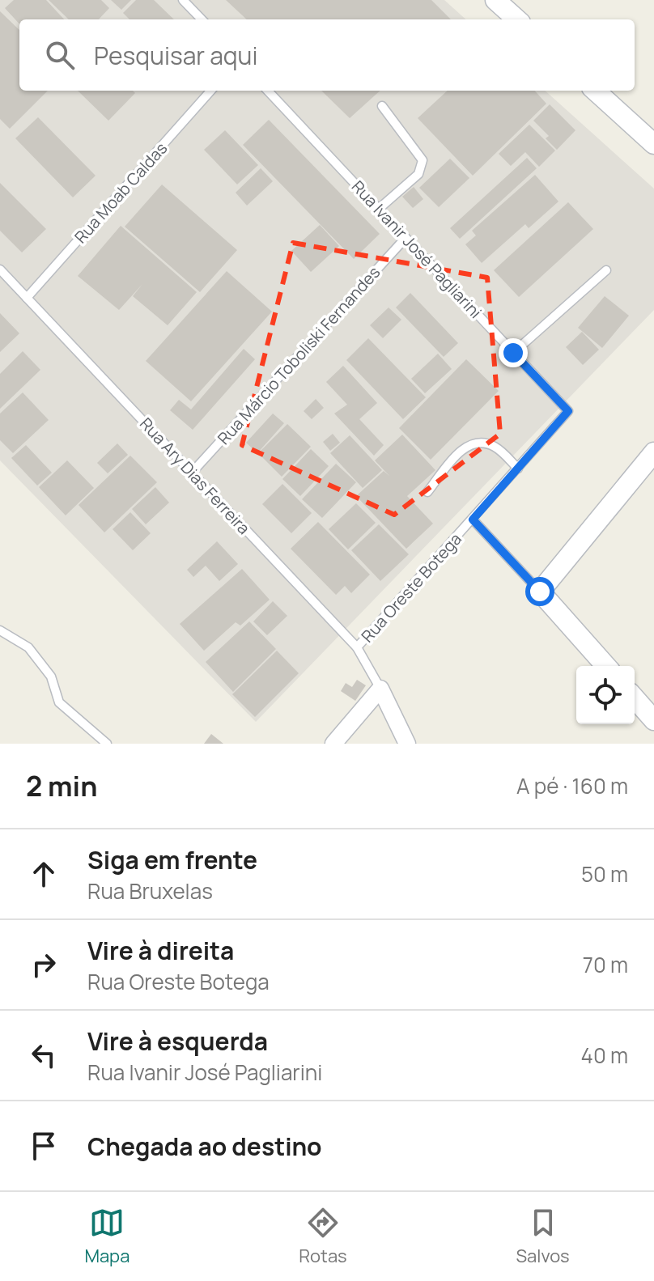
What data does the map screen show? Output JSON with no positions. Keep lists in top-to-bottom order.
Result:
{
  "streets": {
    "lane": [
      "Rua Moab Caldas",
      "Rua Ivanir José Pagliarini",
      "Rua Márcio Toboliski Fernandes",
      "Rua Ary Dias Ferreira",
      "Rua Oreste Botega"
    ]
  },
  "crossings": [
    ["Rua Moab Caldas", "Rua Ary Dias Ferreira"],
    ["Rua Ivanir José Pagliarini", "Rua Márcio Toboliski Fernandes"],
    ["Rua Ivanir José Pagliarini", "Rua Oreste Botega"],
    ["Rua Márcio Toboliski Fernandes", "Rua Ary Dias Ferreira"],
    ["Rua Ary Dias Ferreira", "Rua Oreste Botega"]
  ],
  "page": {
    "search": "Pesquisar aqui",
    "heading": ["2 min", "A pé · 160 m"],
    "list": [
      ["Siga em frente", "Rua Bruxelas", "50 m"],
      ["Vire à direita", "Rua Oreste Botega", "70 m"],
      ["Vire à esquerda", "Rua Ivanir José Pagliarini", "40 m"],
      "Chegada ao destino"
    ],
    "nav": ["Mapa", "Rotas", "Salvos"]
  }
}
